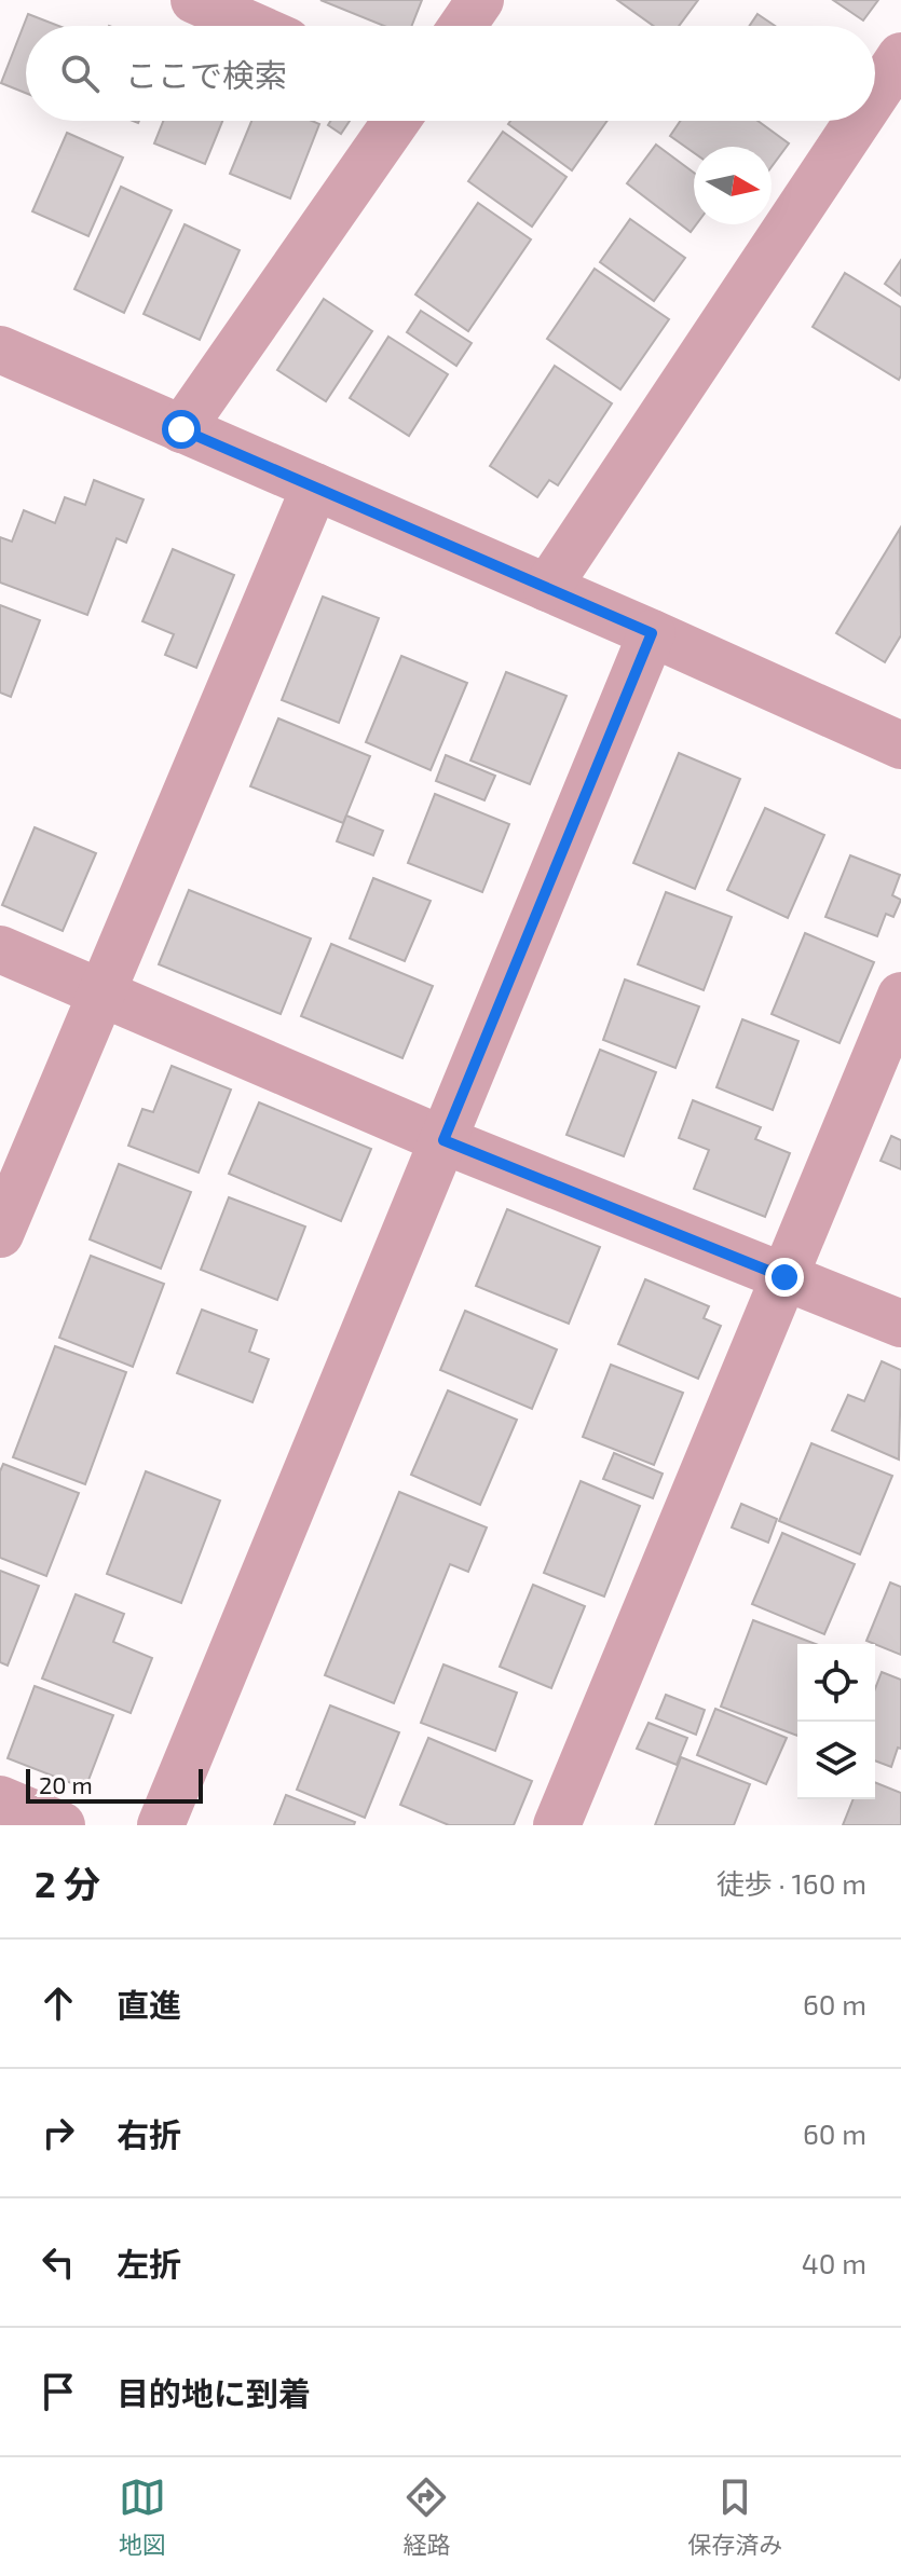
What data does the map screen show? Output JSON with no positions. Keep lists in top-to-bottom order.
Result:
{
  "scale_bar": "20 m",
  "north": "right",
  "page": {
    "search": "ここで検索",
    "scale": "20 m",
    "heading": ["2 分", "徒歩 · 160 m"],
    "list": [
      ["直進", "60 m"],
      ["右折", "60 m"],
      ["左折", "40 m"],
      "目的地に到着"
    ],
    "nav": ["地図", "経路", "保存済み"]
  }
}
